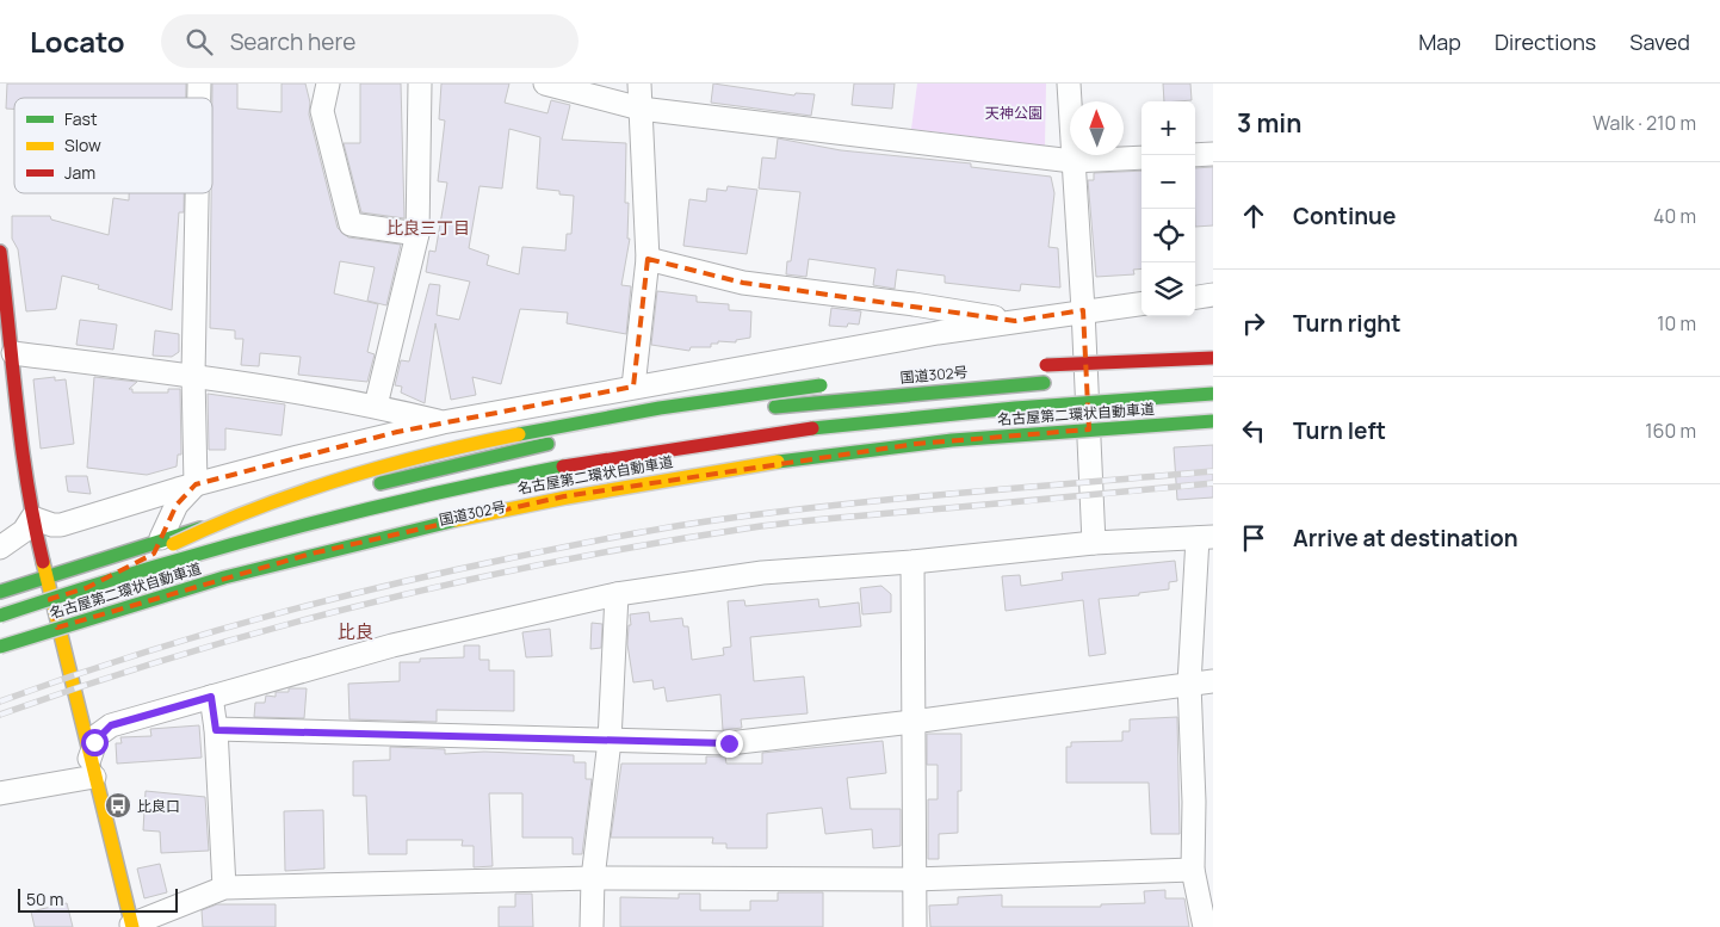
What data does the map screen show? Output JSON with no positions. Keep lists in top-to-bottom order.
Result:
{
  "streets": {
    "main road": ["国道302号", "名古屋第二環状自動車道"]
  },
  "districts": ["比良三丁目", "比良"],
  "parks": ["天神公園"],
  "places": {
    "bus stop": ["比良口"]
  },
  "legend": ["Fast", "Slow", "Jam"],
  "scale_bar": "50 m",
  "north": "top",
  "page": {
    "header": "Locato",
    "search": "Search here",
    "nav": ["Map", "Directions", "Saved"],
    "heading": ["3 min", "Walk · 210 m"],
    "map_buttons": ["+", "−"],
    "list": [
      ["Continue", "40 m"],
      ["Turn right", "10 m"],
      ["Turn left", "160 m"],
      "Arrive at destination"
    ],
    "scale": "50 m"
  }
}
